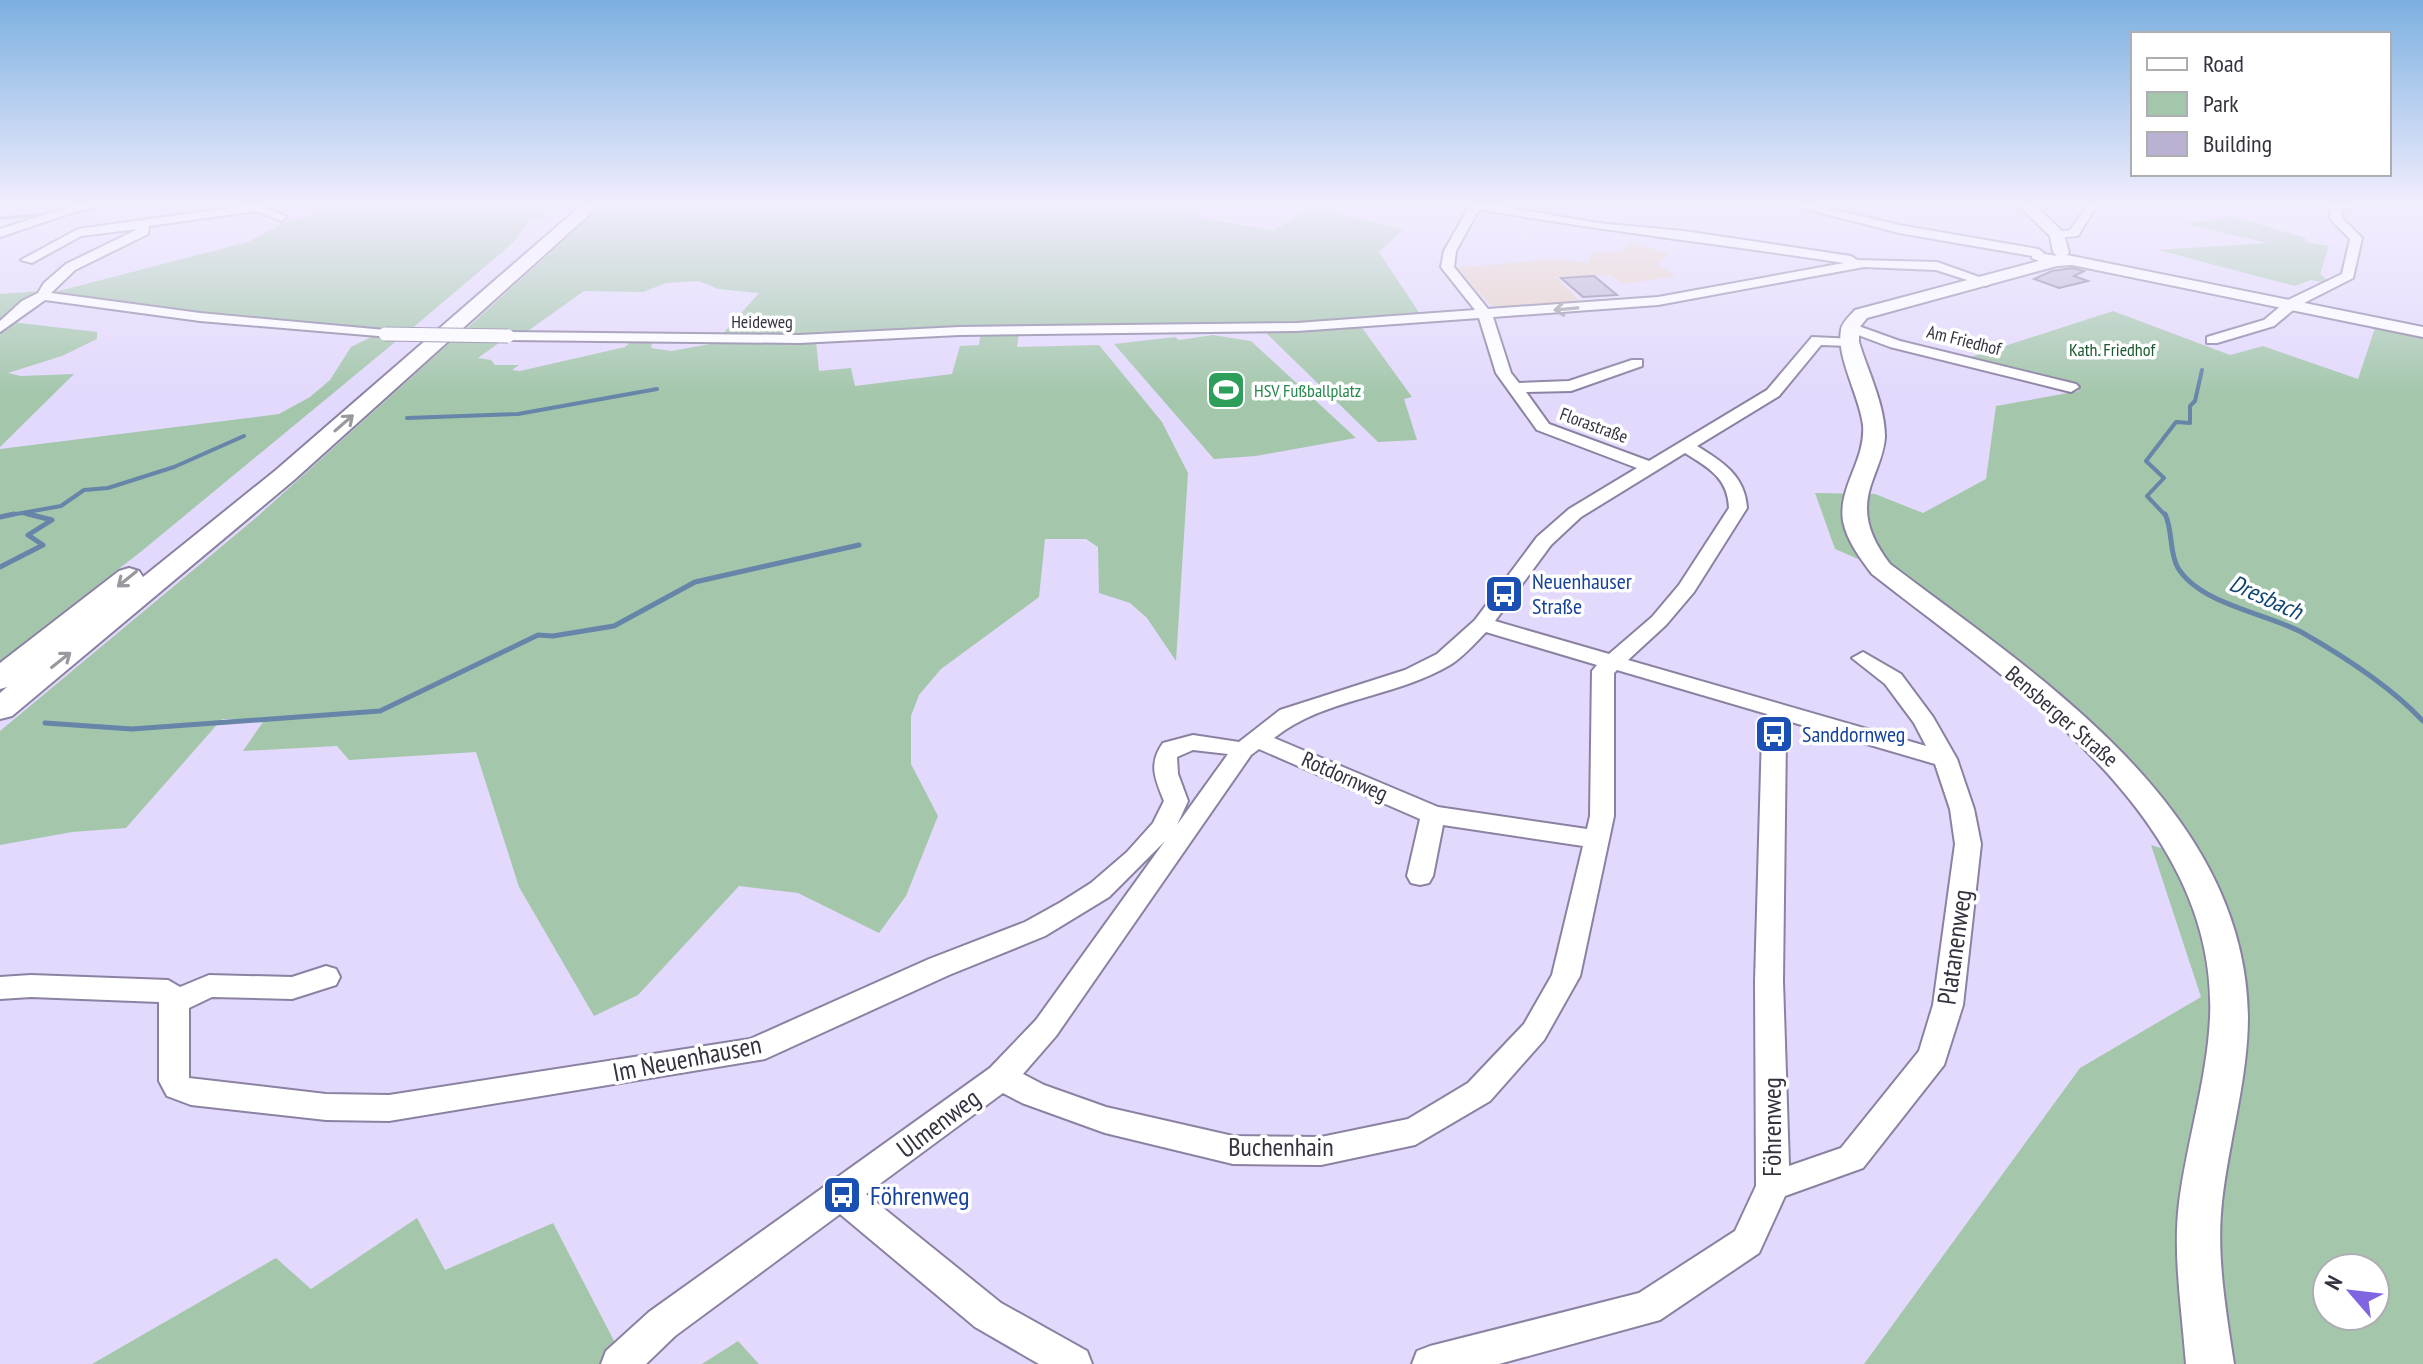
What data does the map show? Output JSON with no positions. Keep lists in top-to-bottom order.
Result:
{
  "streets": {
    "main road": ["Bensberger Straße"],
    "street": [
      "Heideweg",
      "Am Friedhof",
      "Florastraße",
      "Rotdornweg",
      "Platanenweg",
      "Im Neuenhausen",
      "Ulmenweg",
      "Föhrenweg",
      "Buchenhain"
    ]
  },
  "crossings": [
    ["Heideweg", "Florastraße"],
    ["Am Friedhof", "Bensberger Straße"],
    ["Rotdornweg", "Im Neuenhausen"],
    ["Rotdornweg", "Ulmenweg"],
    ["Rotdornweg", "Buchenhain"],
    ["Platanenweg", "Föhrenweg"],
    ["Im Neuenhausen", "Ulmenweg"],
    ["Ulmenweg", "Buchenhain"]
  ],
  "water": ["Dresbach"],
  "parks": ["Kath. Friedhof"],
  "places": {
    "sports": ["HSV Fußballplatz"],
    "bus stop": ["Neuenhauser Straße", "Sanddornweg", "Föhrenweg"]
  },
  "legend": ["Road", "Park", "Building"],
  "north": "top left"
}
